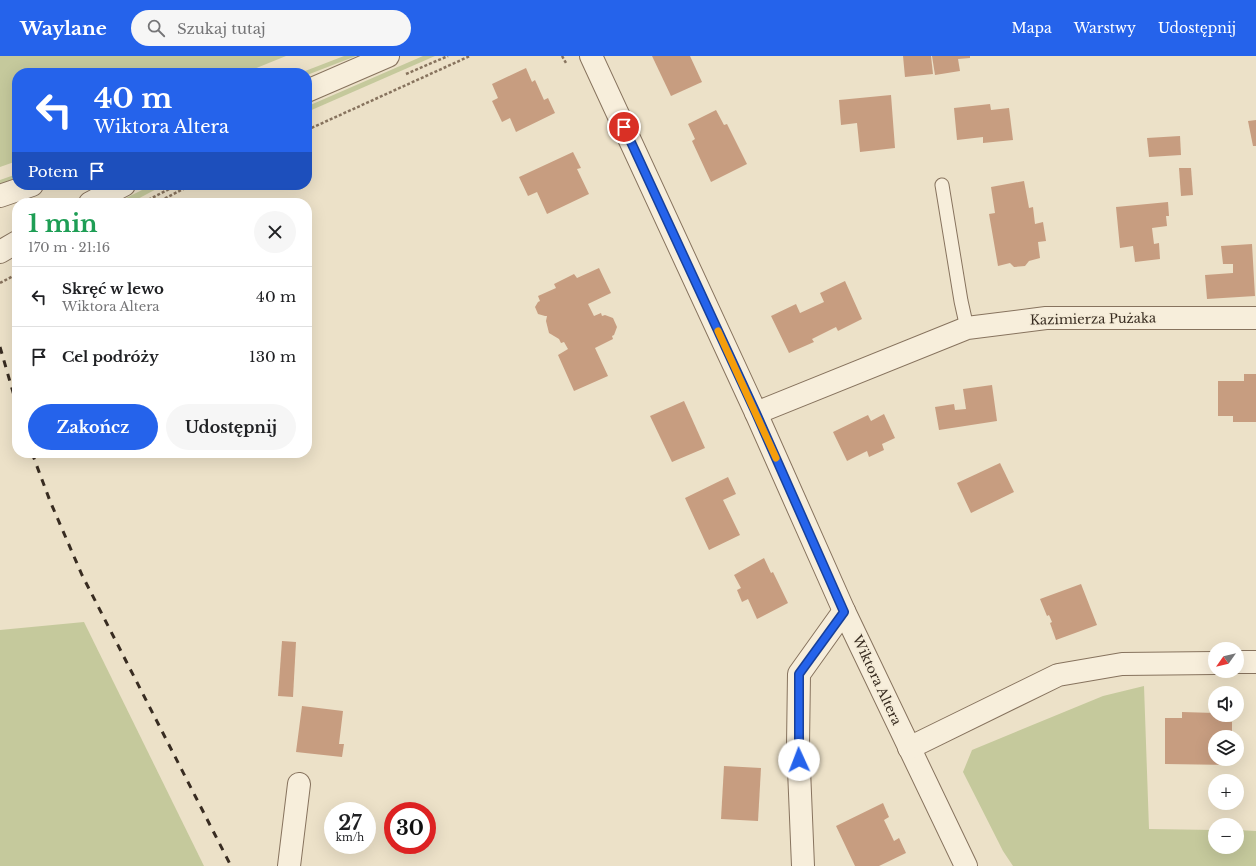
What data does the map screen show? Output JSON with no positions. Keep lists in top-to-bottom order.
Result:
{
  "streets": {
    "street": ["Kazimierza Pużaka", "Wiktora Altera"]
  },
  "crossings": [
    ["Kazimierza Pużaka", "Wiktora Altera"]
  ],
  "north": "bottom left",
  "page": {
    "header": "Waylane",
    "search": "Szukaj tutaj",
    "nav": ["Mapa", "Warstwy", "Udostępnij"],
    "turn": ["40 m", "Wiktora Altera"],
    "then": "Potem",
    "heading": ["1 min", "170 m · 21:16"],
    "list": [
      {
        "name": "Skręć w lewo",
        "note": "Wiktora Altera",
        "value": "40 m"
      },
      {
        "name": "Cel podróży",
        "value": "130 m"
      }
    ],
    "buttons": ["Zakończ", "Udostępnij"],
    "map_buttons": ["+", "−"],
    "speed": "27 km/h",
    "limit": "30"
  }
}
